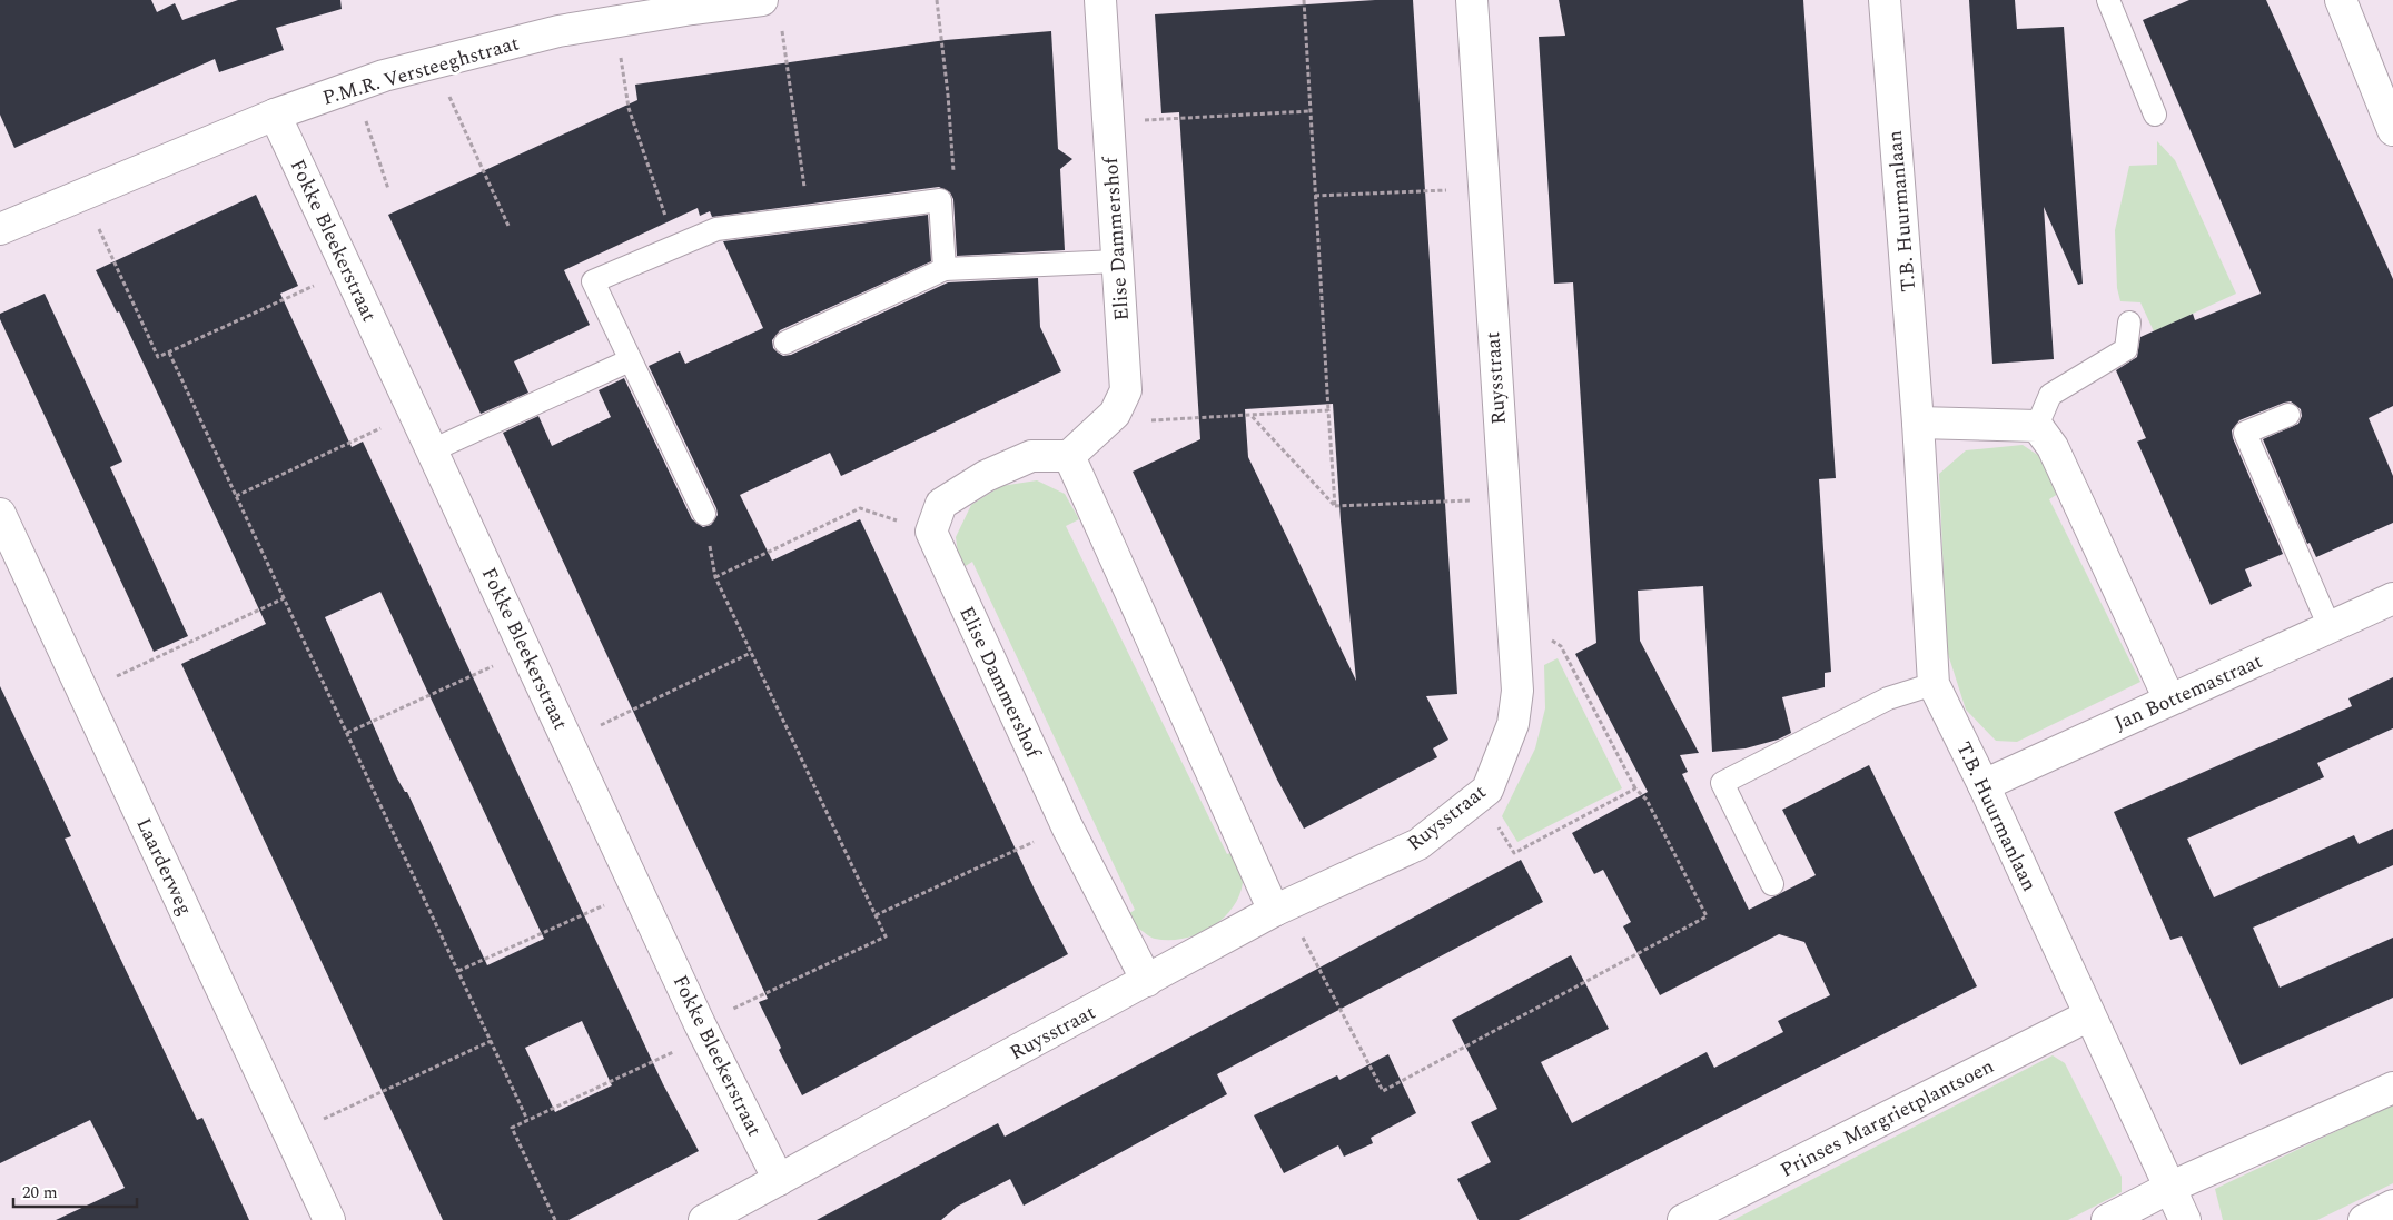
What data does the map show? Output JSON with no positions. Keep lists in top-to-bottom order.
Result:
{
  "streets": {
    "street": [
      "P.M.R. Versteeghstraat",
      "T.B. Huurmanlaan",
      "Elise Dammershof",
      "Fokke Bleekerstraat",
      "Ruysstraat",
      "Jan Bottemastraat",
      "Laarderweg",
      "Prinses Margrietplantsoen"
    ]
  },
  "crossings": [
    ["P.M.R. Versteeghstraat", "Fokke Bleekerstraat"],
    ["T.B. Huurmanlaan", "Jan Bottemastraat"],
    ["T.B. Huurmanlaan", "Prinses Margrietplantsoen"],
    ["Elise Dammershof", "Ruysstraat"],
    ["Fokke Bleekerstraat", "Ruysstraat"]
  ],
  "scale_bar": "20 m"
}
